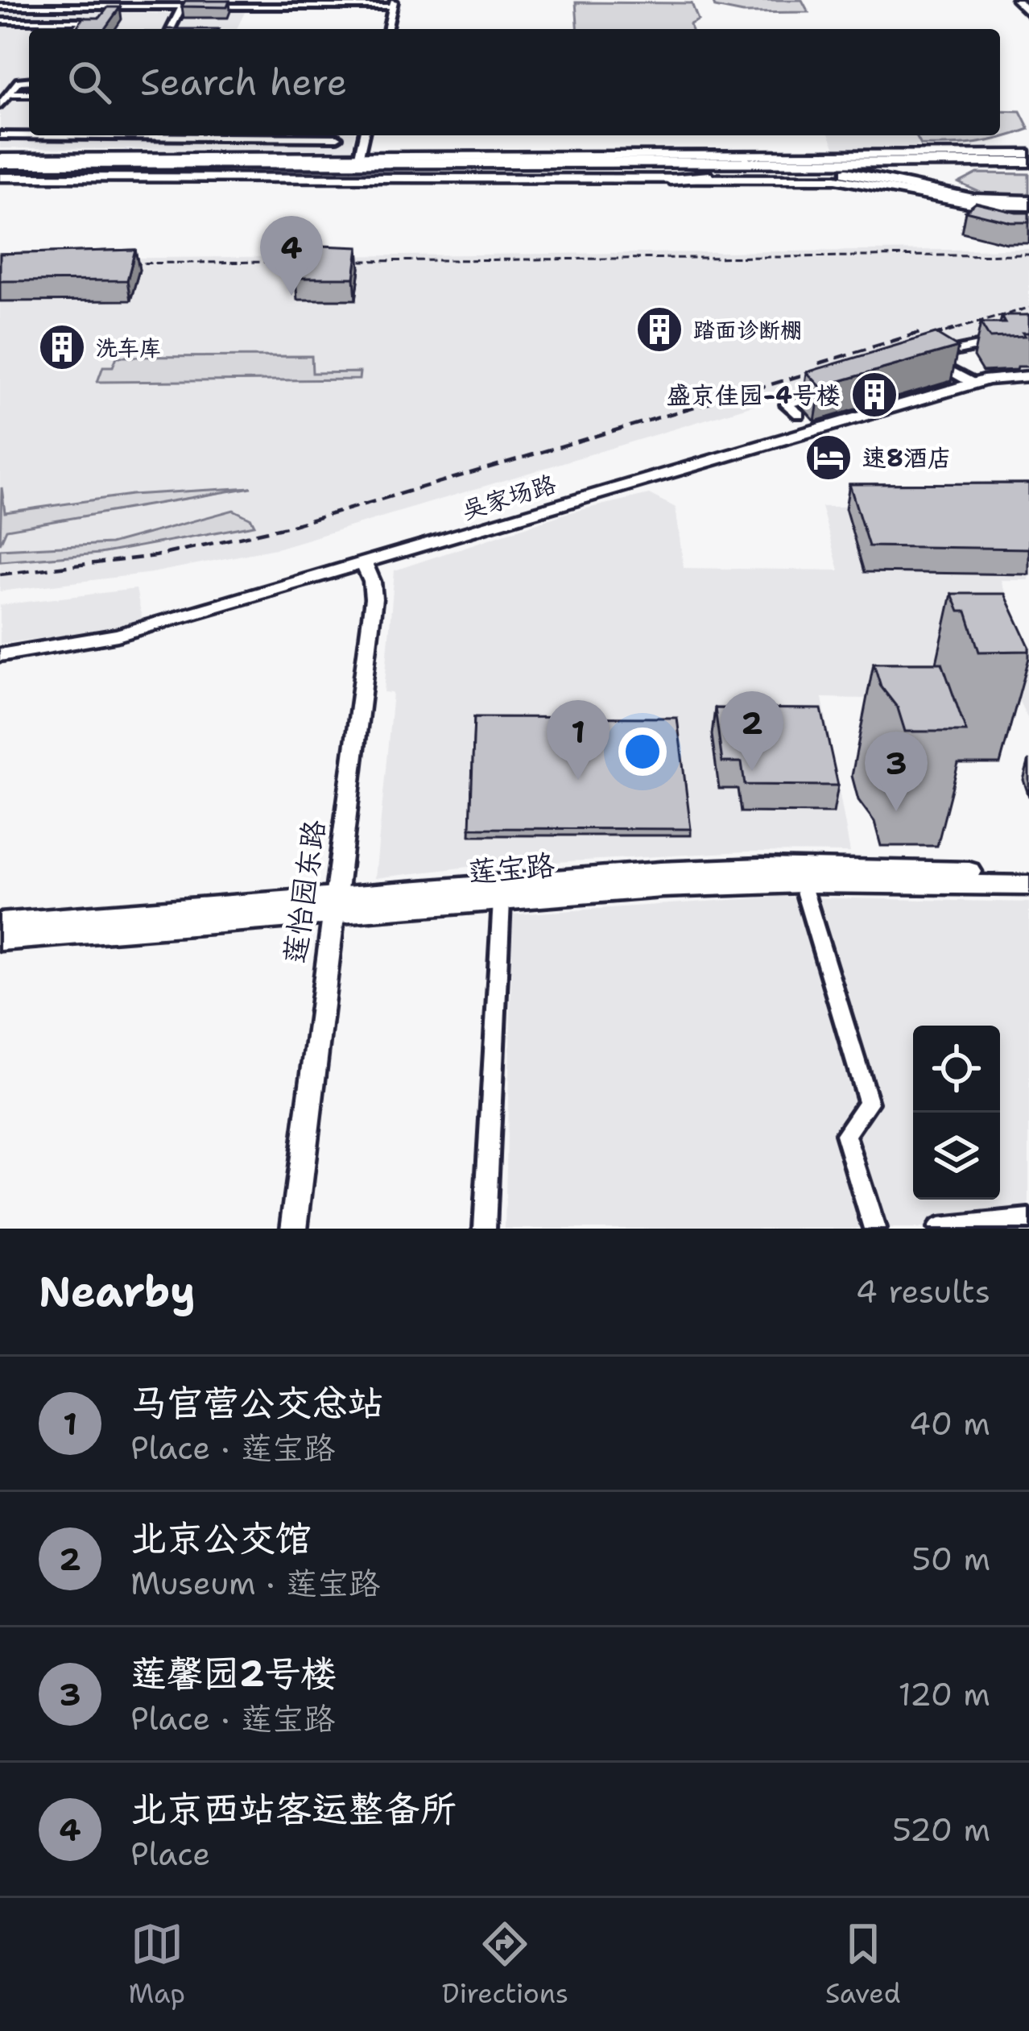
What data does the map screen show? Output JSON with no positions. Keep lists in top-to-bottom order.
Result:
{
  "streets": {
    "main road": ["莲宝路"],
    "street": ["吴家场路", "莲怡园东路"]
  },
  "crossings": [
    ["吴家场路", "莲怡园东路"],
    ["莲宝路", "莲怡园东路"]
  ],
  "places": {
    "building": ["踏面诊断棚", "洗车库", "盛京佳园-4号楼"],
    "hotel": ["速8酒店"]
  },
  "page": {
    "search": "Search here",
    "pins": [
      "4",
      "2",
      "1",
      "3"
    ],
    "heading": ["Nearby", "4 results"],
    "list": [
      {
        "mark": "1",
        "name": "马官营公交总站",
        "note": "Place · 莲宝路",
        "value": "40 m"
      },
      {
        "mark": "2",
        "name": "北京公交馆",
        "note": "Museum · 莲宝路",
        "value": "50 m"
      },
      {
        "mark": "3",
        "name": "莲馨园2号楼",
        "note": "Place · 莲宝路",
        "value": "120 m"
      },
      {
        "mark": "4",
        "name": "北京西站客运整备所",
        "note": "Place",
        "value": "520 m"
      }
    ],
    "nav": ["Map", "Directions", "Saved"]
  }
}
